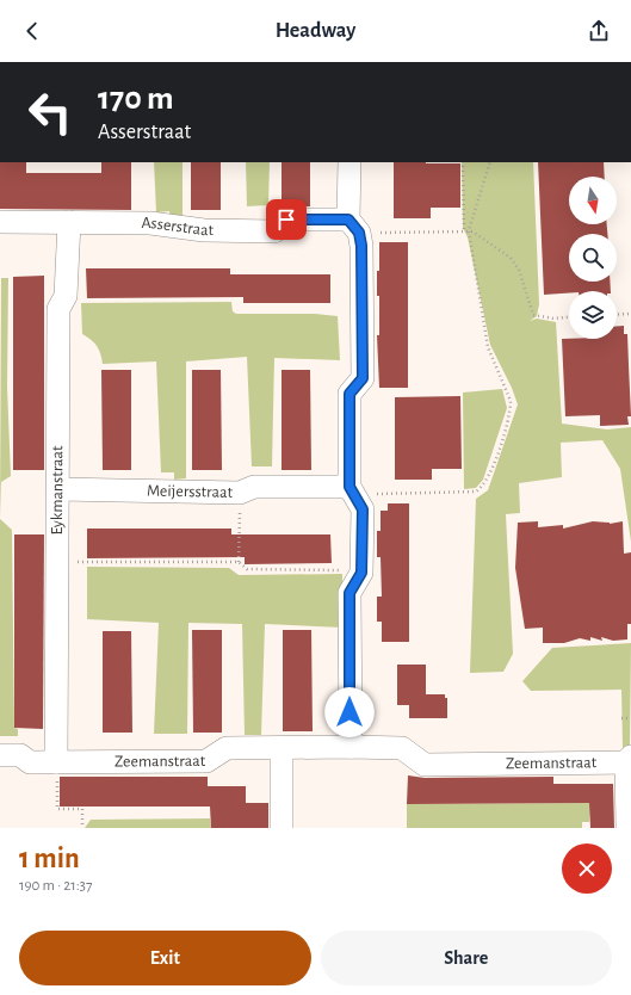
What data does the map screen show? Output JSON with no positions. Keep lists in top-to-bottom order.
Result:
{
  "streets": {
    "street": [
      "Asserstraat",
      "Eykmanstraat",
      "Meijersstraat",
      "Zeemanstraat"
    ]
  },
  "crossings": [
    ["Asserstraat", "Eykmanstraat"],
    ["Eykmanstraat", "Meijersstraat"],
    ["Eykmanstraat", "Zeemanstraat"]
  ],
  "north": "bottom",
  "page": {
    "header": "Headway",
    "turn": ["170 m", "Asserstraat"],
    "heading": ["1 min", "190 m · 21:37"],
    "buttons": ["Exit", "Share"]
  }
}
